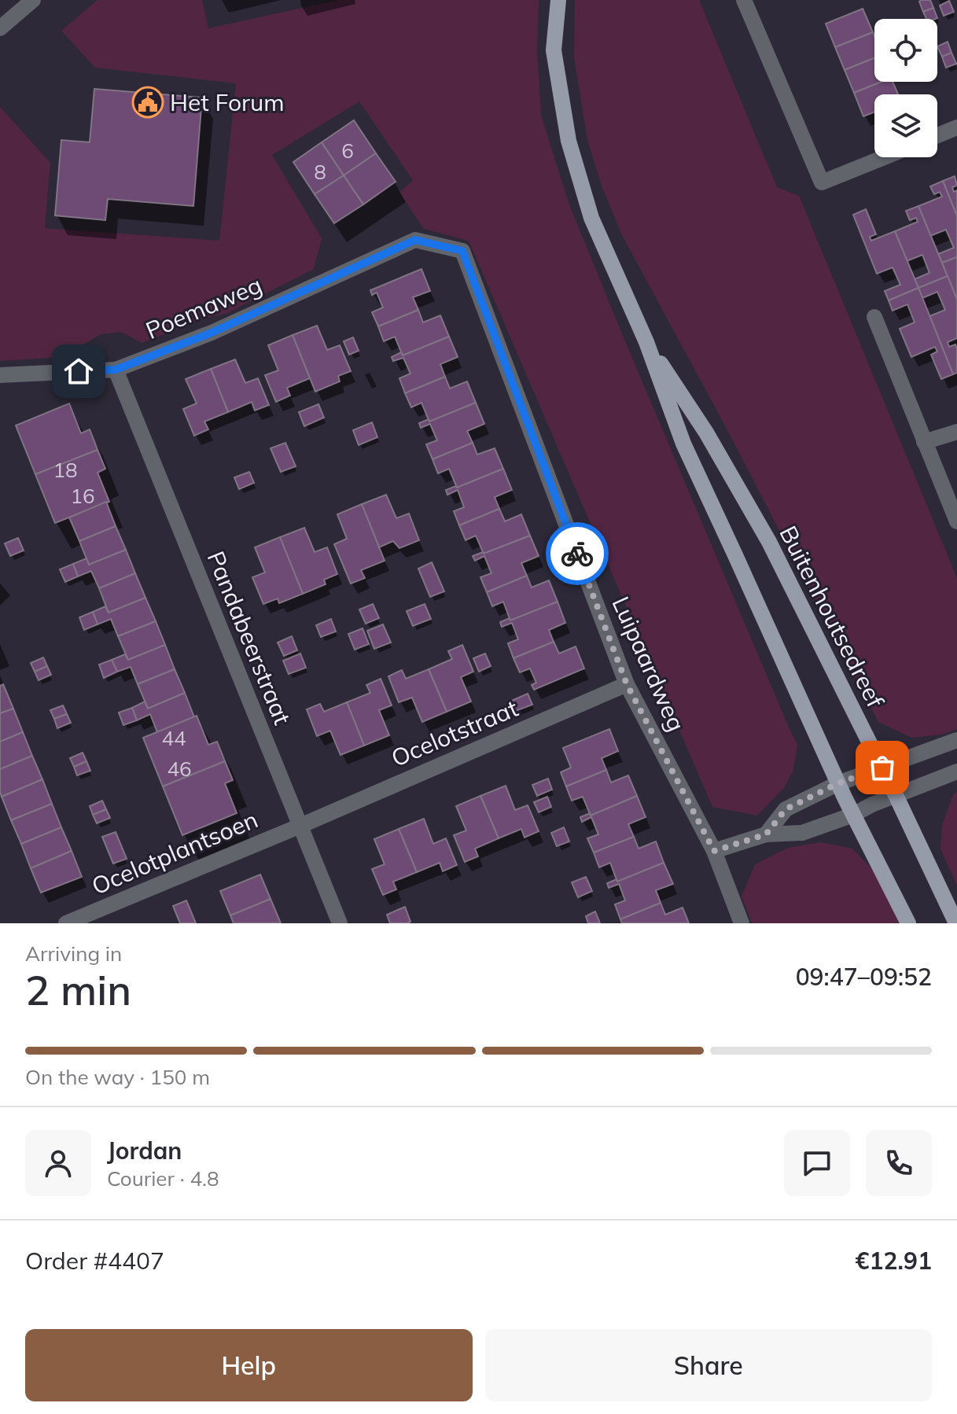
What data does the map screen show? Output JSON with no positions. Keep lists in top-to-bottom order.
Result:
{
  "streets": {
    "main road": ["Buitenhoutsedreef"],
    "street": [
      "Poemaweg",
      "Pandabeerstraat",
      "Luipaardweg",
      "Ocelotstraat",
      "Ocelotplantsoen"
    ]
  },
  "crossings": [
    ["Poemaweg", "Pandabeerstraat"],
    ["Poemaweg", "Luipaardweg"],
    ["Pandabeerstraat", "Ocelotstraat"],
    ["Pandabeerstraat", "Ocelotplantsoen"],
    ["Luipaardweg", "Ocelotstraat"],
    ["Ocelotstraat", "Ocelotplantsoen"]
  ],
  "places": {
    "public building": ["Het Forum"]
  },
  "house_numbers": [
    "6",
    "8",
    "18",
    "16",
    "44",
    "46"
  ],
  "page": {
    "heading": ["2 min", "Arriving in", "09:47–09:52"],
    "panel": [
      "Jordan",
      "Courier · 4.8",
      "Order #4407",
      "€12.91"
    ],
    "bar": "On the way · 150 m",
    "buttons": ["Help", "Share"]
  }
}
